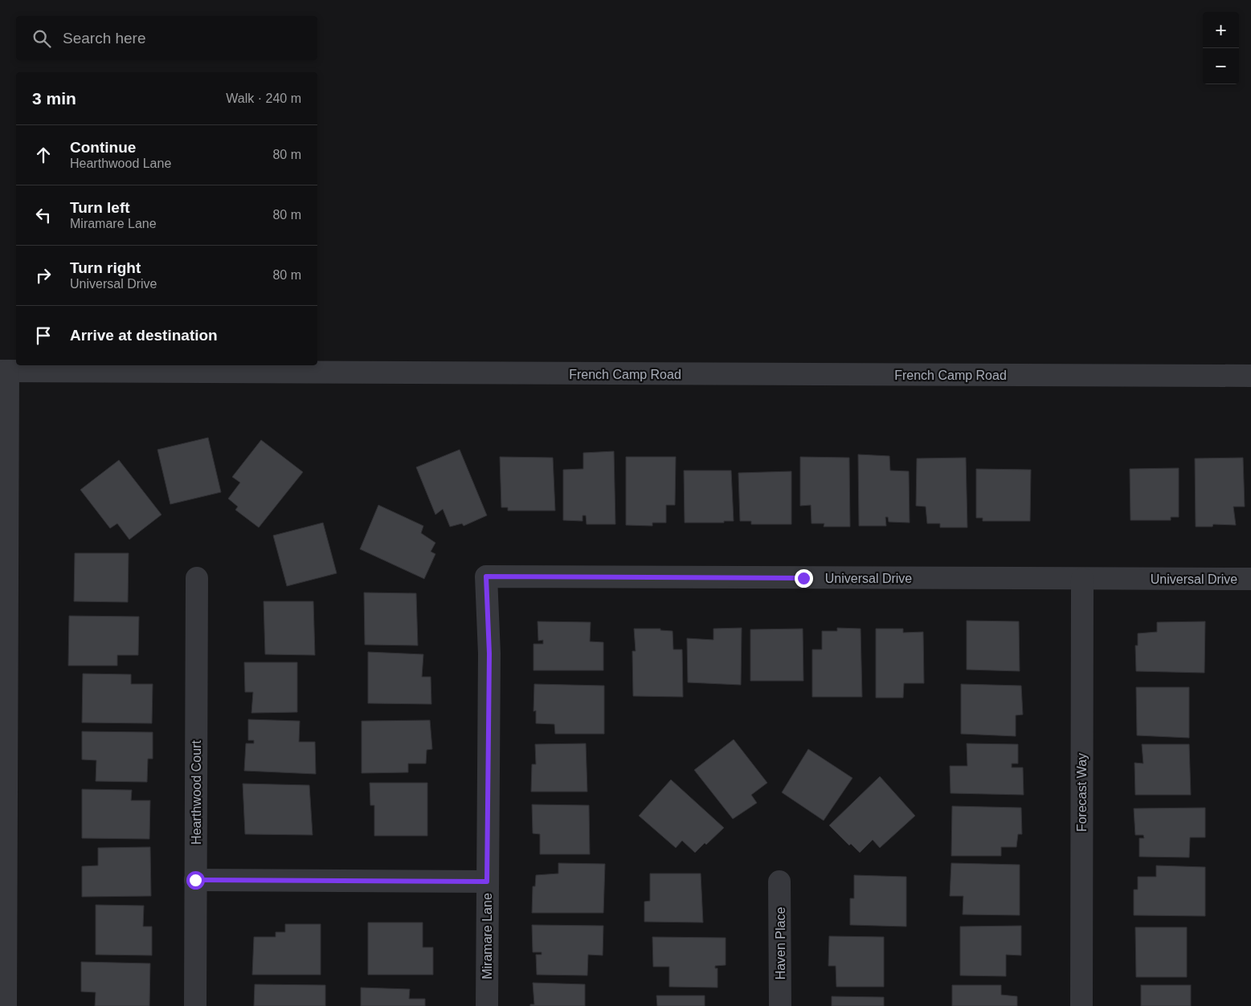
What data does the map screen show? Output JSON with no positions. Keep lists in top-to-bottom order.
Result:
{
  "streets": {
    "street": [
      "French Camp Road",
      "Universal Drive",
      "Hearthwood Court",
      "Forecast Way",
      "Miramare Lane",
      "Haven Place"
    ]
  },
  "crossings": [
    ["Universal Drive", "Forecast Way"],
    ["Universal Drive", "Miramare Lane"]
  ],
  "page": {
    "map_buttons": ["+", "−"],
    "search": "Search here",
    "heading": ["3 min", "Walk · 240 m"],
    "list": [
      ["Continue", "Hearthwood Lane", "80 m"],
      ["Turn left", "Miramare Lane", "80 m"],
      ["Turn right", "Universal Drive", "80 m"],
      "Arrive at destination"
    ]
  }
}
